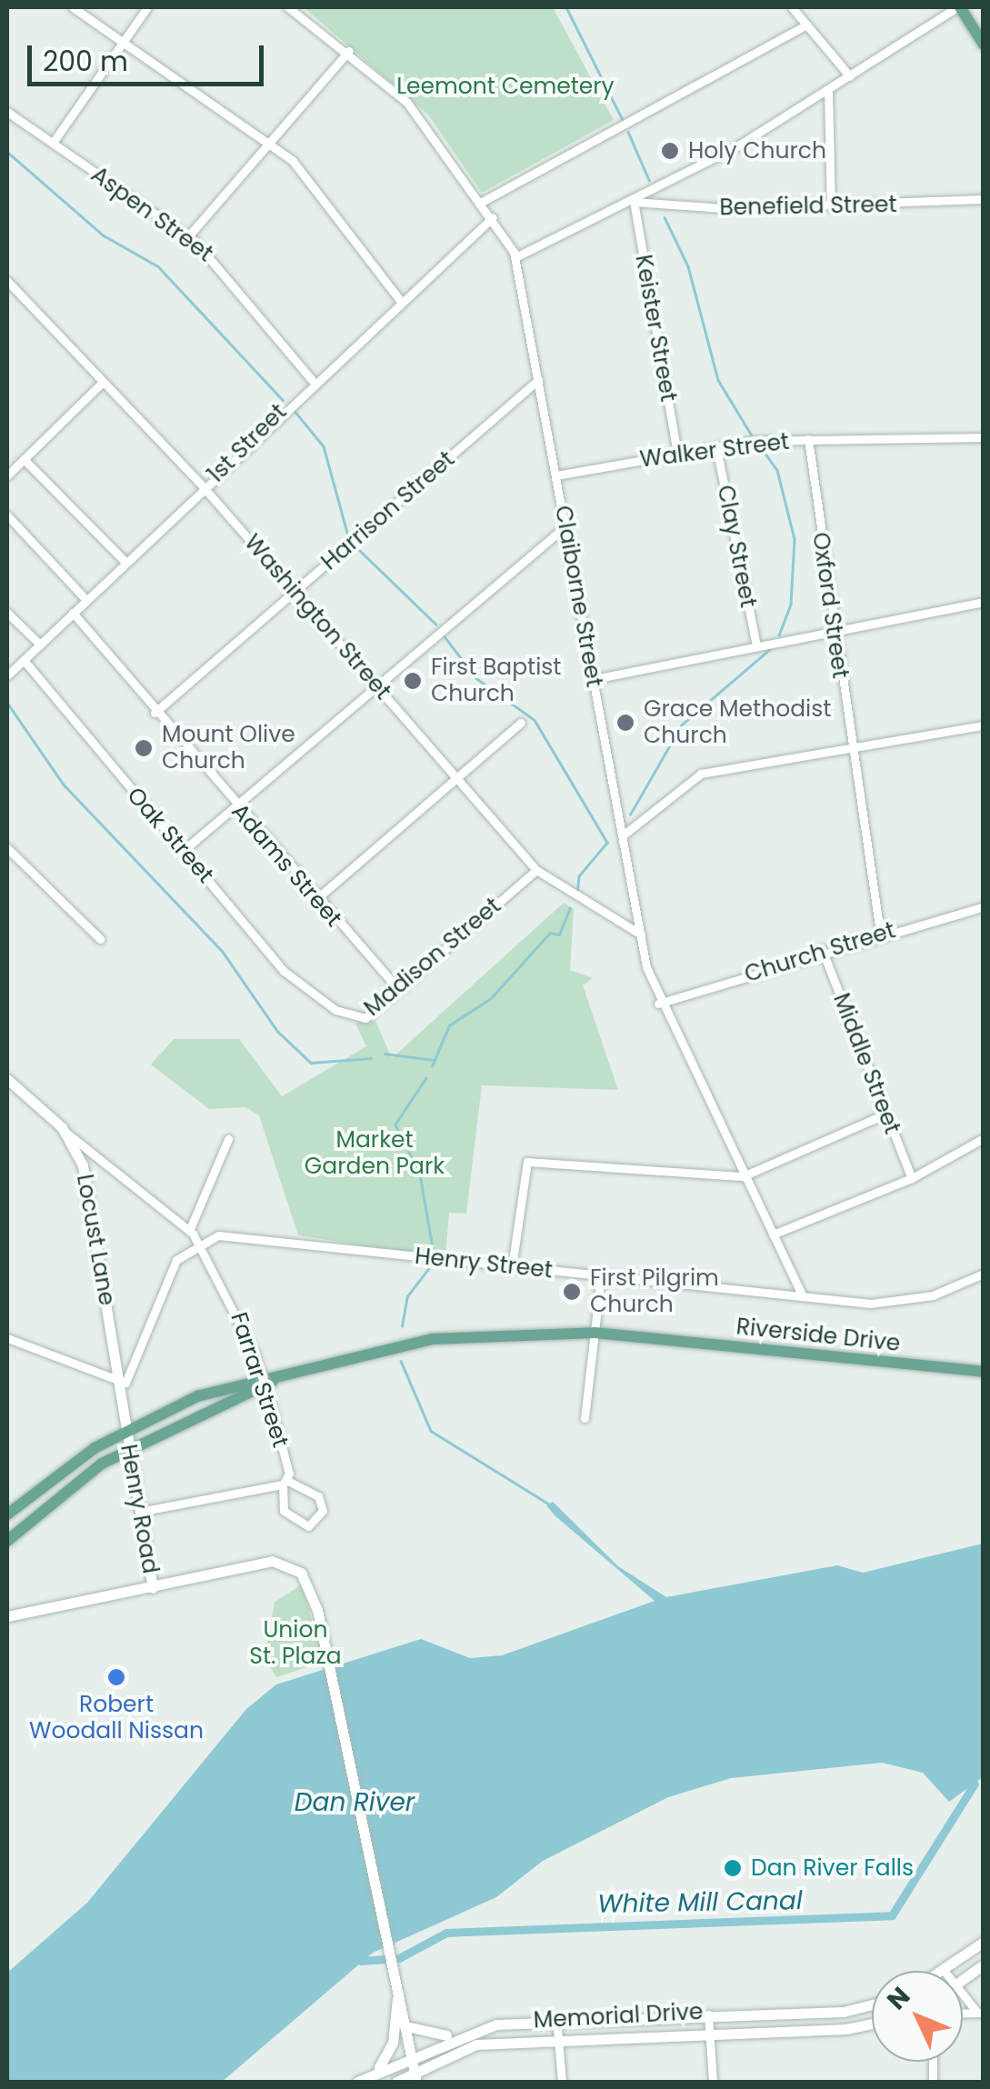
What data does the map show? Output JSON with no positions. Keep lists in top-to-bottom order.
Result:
{
  "streets": {
    "main road": [
      "Locust Lane",
      "Riverside Drive",
      "Henry Road",
      "Memorial Drive"
    ],
    "street": [
      "Benefield Street",
      "Aspen Street",
      "Keister Street",
      "1st Street",
      "Walker Street",
      "Harrison Street",
      "Clay Street",
      "Claiborne Street",
      "Oxford Street",
      "Washington Street",
      "Oak Street",
      "Adams Street",
      "Church Street",
      "Madison Street",
      "Middle Street",
      "Henry Street",
      "Farrar Street"
    ]
  },
  "crossings": [
    ["Benefield Street", "Keister Street"],
    ["Aspen Street", "1st Street"],
    ["Keister Street", "Walker Street"],
    ["1st Street", "Claiborne Street"],
    ["1st Street", "Washington Street"],
    ["1st Street", "Oak Street"],
    ["1st Street", "Adams Street"],
    ["Walker Street", "Clay Street"],
    ["Walker Street", "Claiborne Street"],
    ["Walker Street", "Oxford Street"],
    ["Harrison Street", "Claiborne Street"],
    ["Harrison Street", "Washington Street"],
    ["Harrison Street", "Adams Street"],
    ["Claiborne Street", "Washington Street"],
    ["Claiborne Street", "Church Street"],
    ["Claiborne Street", "Henry Street"],
    ["Oxford Street", "Church Street"],
    ["Washington Street", "Madison Street"],
    ["Oak Street", "Madison Street"],
    ["Adams Street", "Madison Street"],
    ["Church Street", "Middle Street"],
    ["Locust Lane", "Riverside Drive"],
    ["Locust Lane", "Farrar Street"],
    ["Locust Lane", "Henry Road"],
    ["Henry Street", "Farrar Street"],
    ["Riverside Drive", "Henry Road"]
  ],
  "water": ["Dan River", "White Mill Canal"],
  "parks": ["Leemont Cemetery", "Market Garden Park", "Union St. Plaza"],
  "places": [
    "Holy Church",
    "First Baptist Church",
    "Grace Methodist Church",
    "Mount Olive Church",
    "First Pilgrim Church",
    "Robert Woodall Nissan",
    "Dan River Falls"
  ],
  "scale_bar": "200 m",
  "north": "top left"
}
